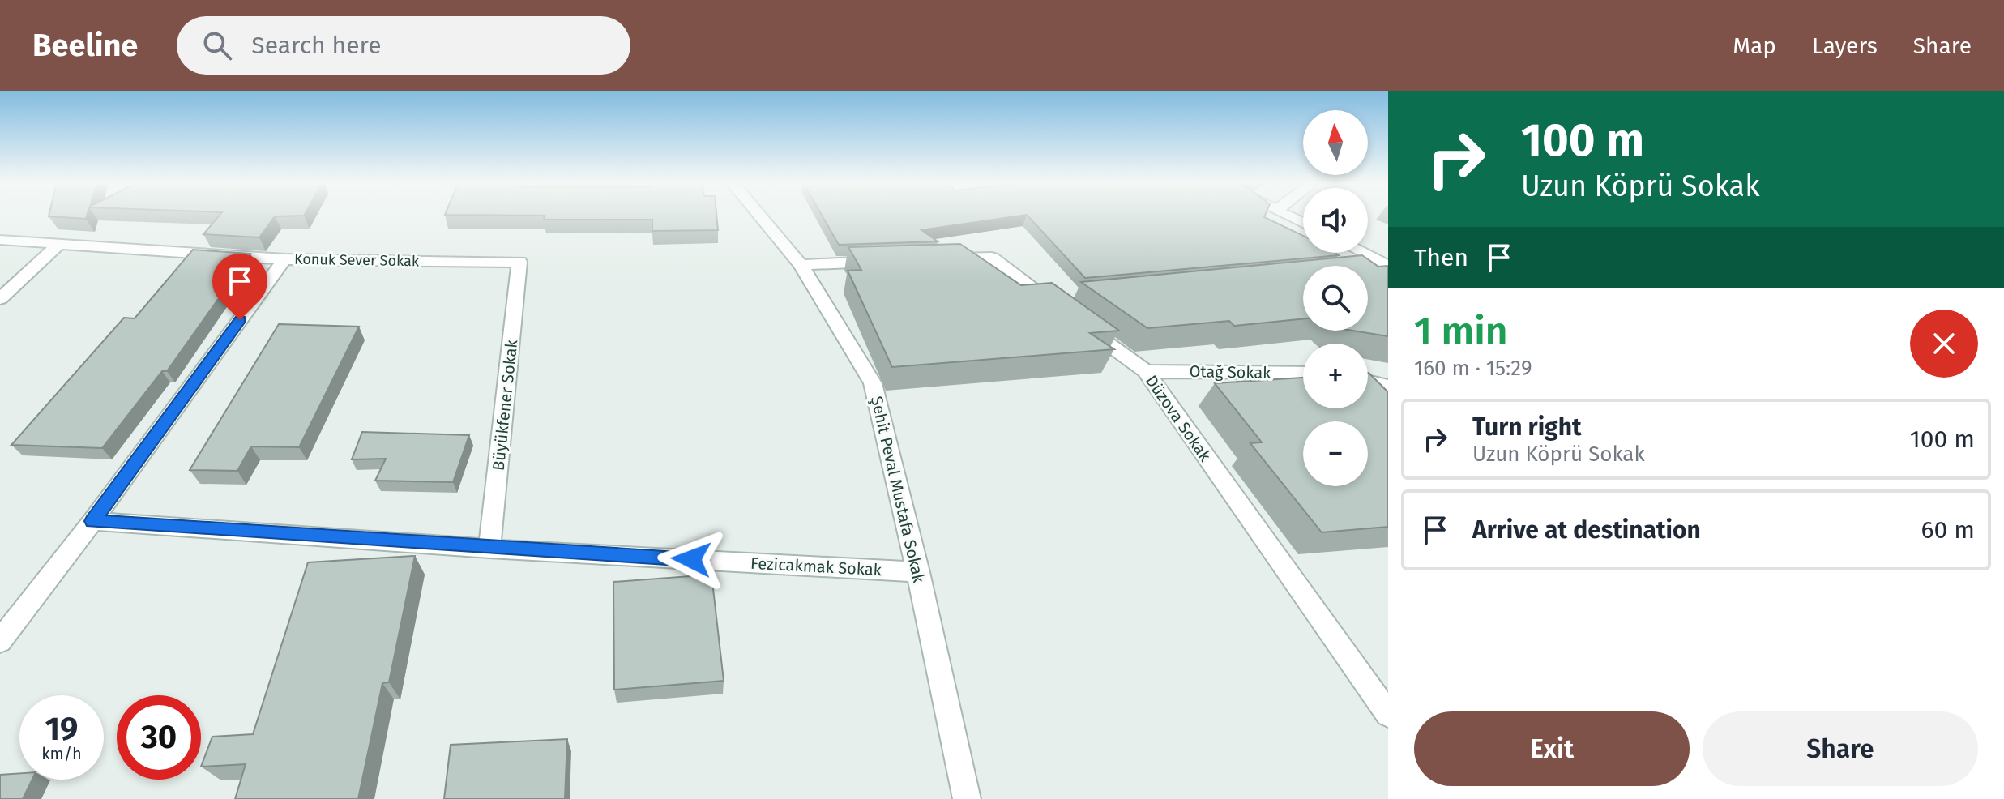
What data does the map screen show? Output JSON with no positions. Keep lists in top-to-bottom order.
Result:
{
  "streets": {
    "street": [
      "Konuk Sever Sokak",
      "Otağ Sokak",
      "Büyükfener Sokak",
      "Düzova Sokak",
      "Şehit Peval Mustafa Sokak",
      "Fezicakmak Sokak"
    ]
  },
  "crossings": [
    ["Konuk Sever Sokak", "Büyükfener Sokak"],
    ["Otağ Sokak", "Düzova Sokak"],
    ["Büyükfener Sokak", "Fezicakmak Sokak"],
    ["Şehit Peval Mustafa Sokak", "Fezicakmak Sokak"]
  ],
  "north": "top",
  "page": {
    "header": "Beeline",
    "search": "Search here",
    "nav": ["Map", "Layers", "Share"],
    "turn": ["100 m", "Uzun Köprü Sokak"],
    "map_buttons": ["+", "−"],
    "then": "Then",
    "heading": ["1 min", "160 m · 15:29"],
    "list": [
      {
        "name": "Turn right",
        "note": "Uzun Köprü Sokak",
        "value": "100 m"
      },
      {
        "name": "Arrive at destination",
        "value": "60 m"
      }
    ],
    "speed": "19 km/h",
    "limit": "30",
    "buttons": ["Exit", "Share"]
  }
}
